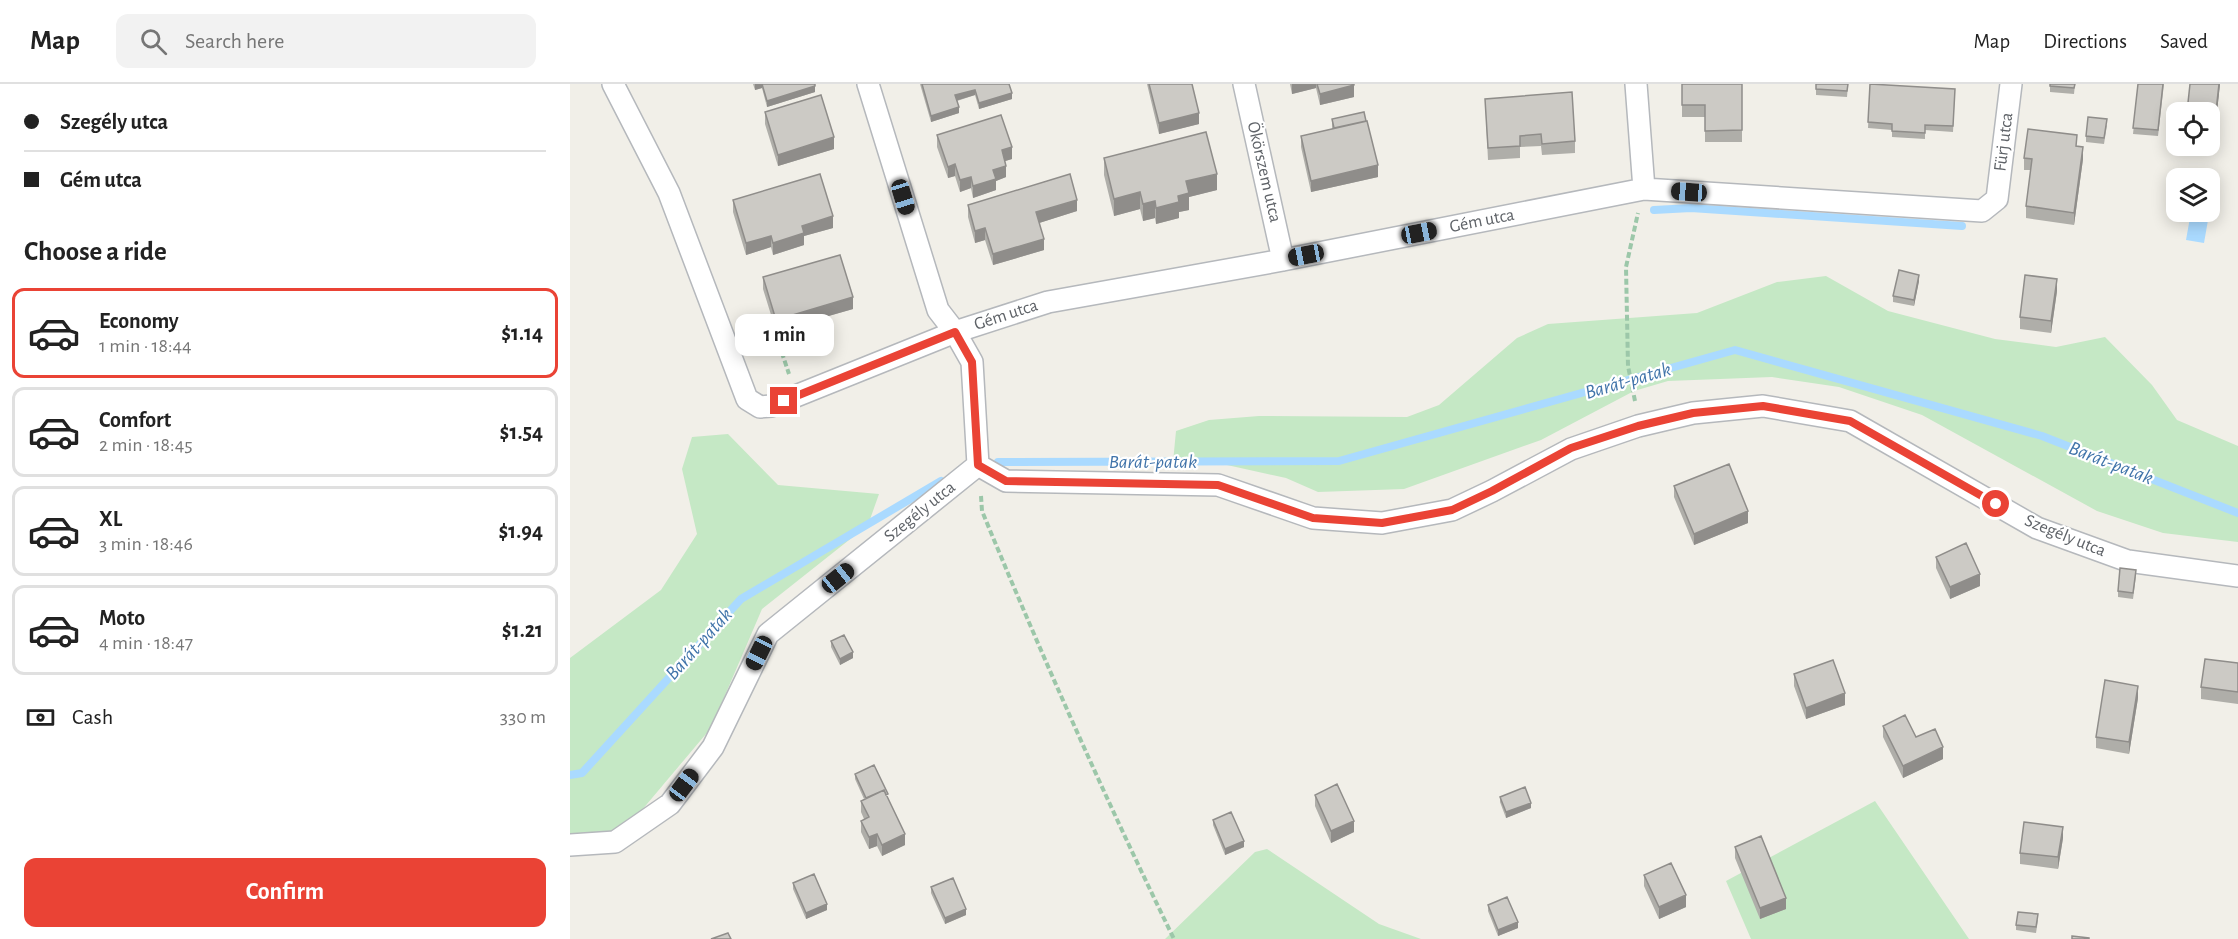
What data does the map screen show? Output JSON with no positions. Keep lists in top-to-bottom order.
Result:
{
  "streets": {
    "street": [
      "Fürj utca",
      "Ökörszem utca",
      "Gém utca",
      "Szegély utca"
    ]
  },
  "crossings": [
    ["Fürj utca", "Gém utca"],
    ["Ökörszem utca", "Gém utca"]
  ],
  "water": ["Barát-patak"],
  "page": {
    "header": "Map",
    "search": "Search here",
    "nav": ["Map", "Directions", "Saved"],
    "banner": ["Szegély utca", "Gém utca"],
    "heading": "Choose a ride",
    "list": [
      {
        "name": "Economy",
        "note": "1 min · 18:44",
        "value": "$1.14"
      },
      {
        "name": "Comfort",
        "note": "2 min · 18:45",
        "value": "$1.54"
      },
      {
        "name": "XL",
        "note": "3 min · 18:46",
        "value": "$1.94"
      },
      {
        "name": "Moto",
        "note": "4 min · 18:47",
        "value": "$1.21"
      }
    ],
    "bubble": "1 min",
    "pay": ["Cash", "330 m"],
    "buttons": "Confirm"
  }
}
